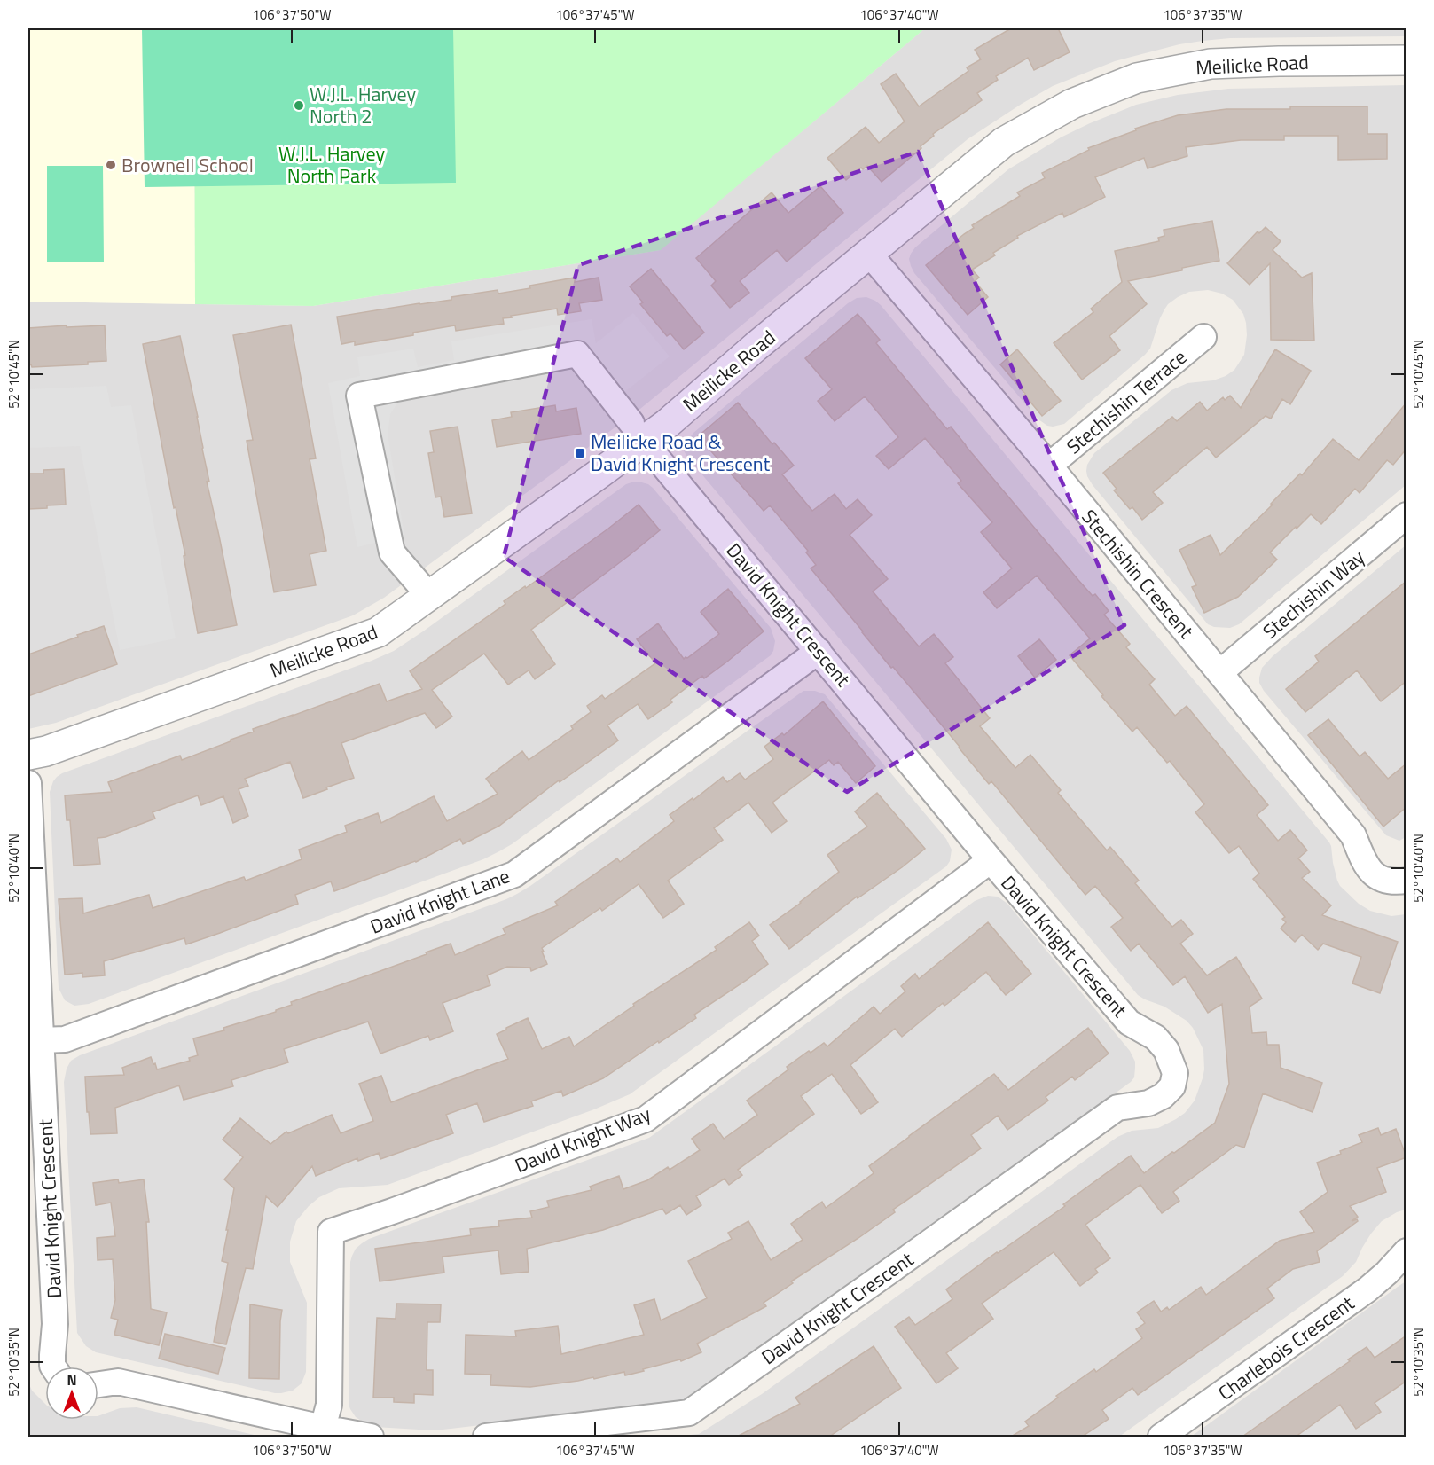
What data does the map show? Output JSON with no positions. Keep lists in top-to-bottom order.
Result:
{
  "streets": {
    "street": [
      "Meilicke Road",
      "Stechishin Terrace",
      "Stechishin Crescent",
      "Stechishin Way",
      "David Knight Crescent",
      "David Knight Lane",
      "David Knight Way",
      "Charlebois Crescent"
    ]
  },
  "crossings": [
    ["Meilicke Road", "Stechishin Crescent"],
    ["Meilicke Road", "David Knight Crescent"],
    ["Stechishin Terrace", "Stechishin Crescent"],
    ["Stechishin Crescent", "Stechishin Way"],
    ["David Knight Crescent", "David Knight Lane"],
    ["David Knight Crescent", "David Knight Way"]
  ],
  "parks": ["W.J.L. Harvey North Park"],
  "places": {
    "other": ["W.J.L. Harvey North 2", "Brownell School"],
    "transit": ["Meilicke Road & David Knight Crescent"]
  },
  "north": "top",
  "coordinates": [
    "106°37'50\"W",
    "106°37'45\"W",
    "106°37'40\"W",
    "106°37'35\"W",
    "52°10'45\"N",
    "52°10'40\"N",
    "52°10'35\"N"
  ]
}
